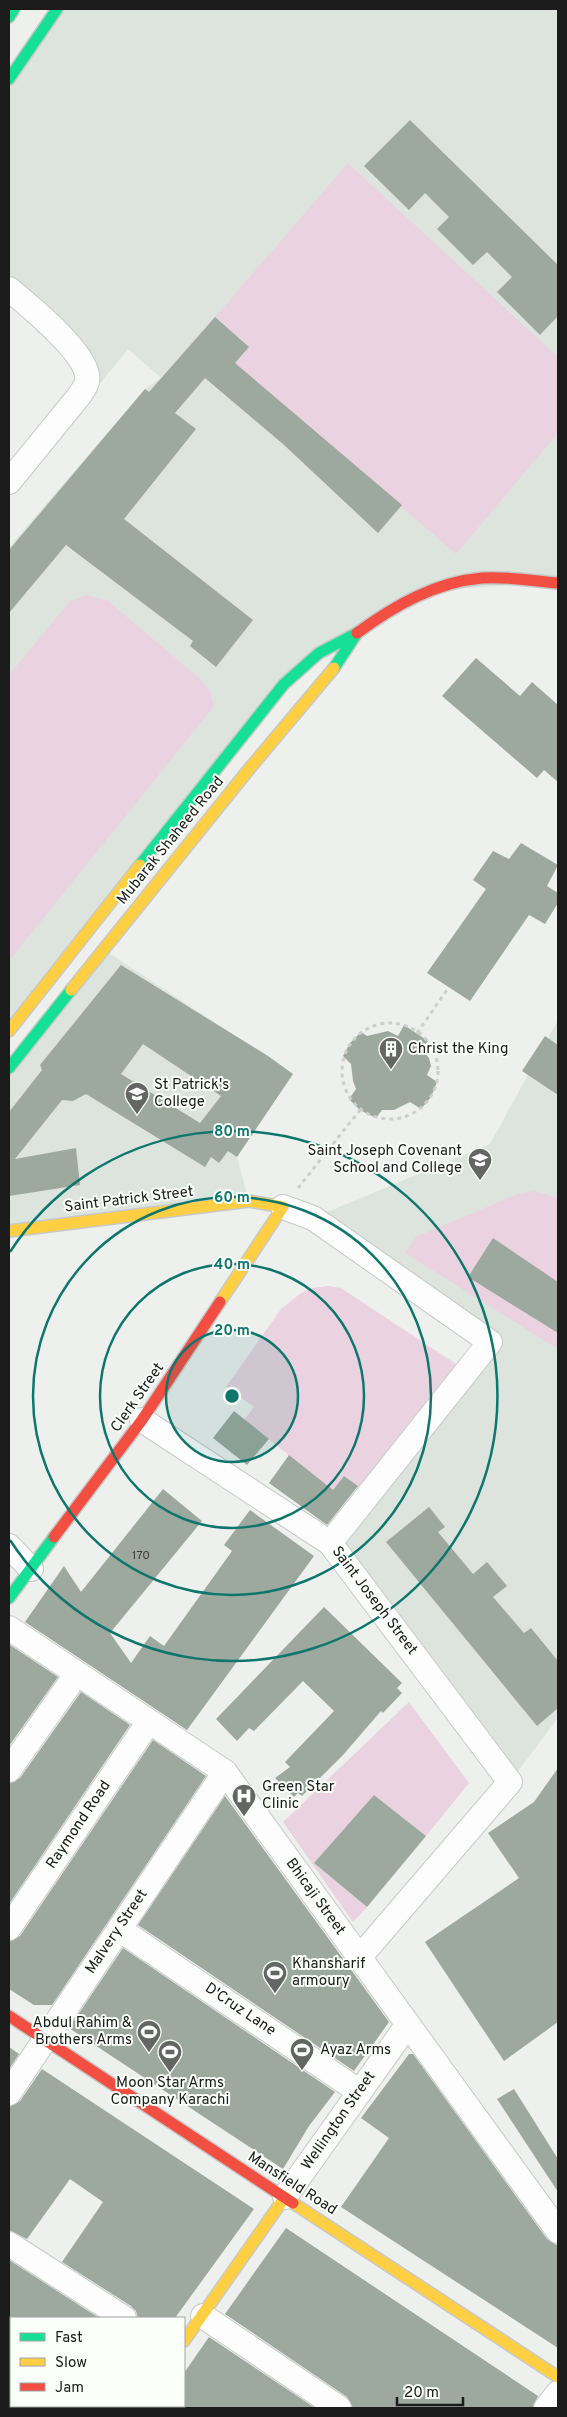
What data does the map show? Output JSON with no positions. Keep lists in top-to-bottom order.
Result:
{
  "streets": {
    "street": [
      "Mubarak Shaheed Road",
      "Saint Patrick Street",
      "Clerk Street",
      "Saint Joseph Street",
      "Raymond Road",
      "Bhicaji Street",
      "Malvery Street",
      "D'Cruz Lane",
      "Wellington Street",
      "Mansfield Road"
    ]
  },
  "crossings": [
    ["Saint Patrick Street", "Clerk Street"],
    ["Saint Patrick Street", "Saint Joseph Street"],
    ["Clerk Street", "Saint Joseph Street"],
    ["Saint Joseph Street", "Bhicaji Street"],
    ["Raymond Road", "Bhicaji Street"],
    ["Bhicaji Street", "Malvery Street"],
    ["Bhicaji Street", "Wellington Street"],
    ["Malvery Street", "D'Cruz Lane"],
    ["Malvery Street", "Mansfield Road"],
    ["D'Cruz Lane", "Wellington Street"],
    ["Wellington Street", "Mansfield Road"]
  ],
  "places": {
    "building": ["Christ the King"],
    "school or university": ["St Patrick's College", "Saint Joseph Covenant School and College"],
    "hospital": ["Green Star Clinic"],
    "sports": [
      "Khansharif armoury",
      "Abdul Rahim & Brothers Arms",
      "Ayaz Arms",
      "Moon Star Arms Company Karachi"
    ]
  },
  "house_numbers": ["170"],
  "legend": ["Fast", "Slow", "Jam"],
  "scale_bar": "20 m",
  "rings": [
    "80 m",
    "60 m",
    "40 m",
    "20 m"
  ]
}
